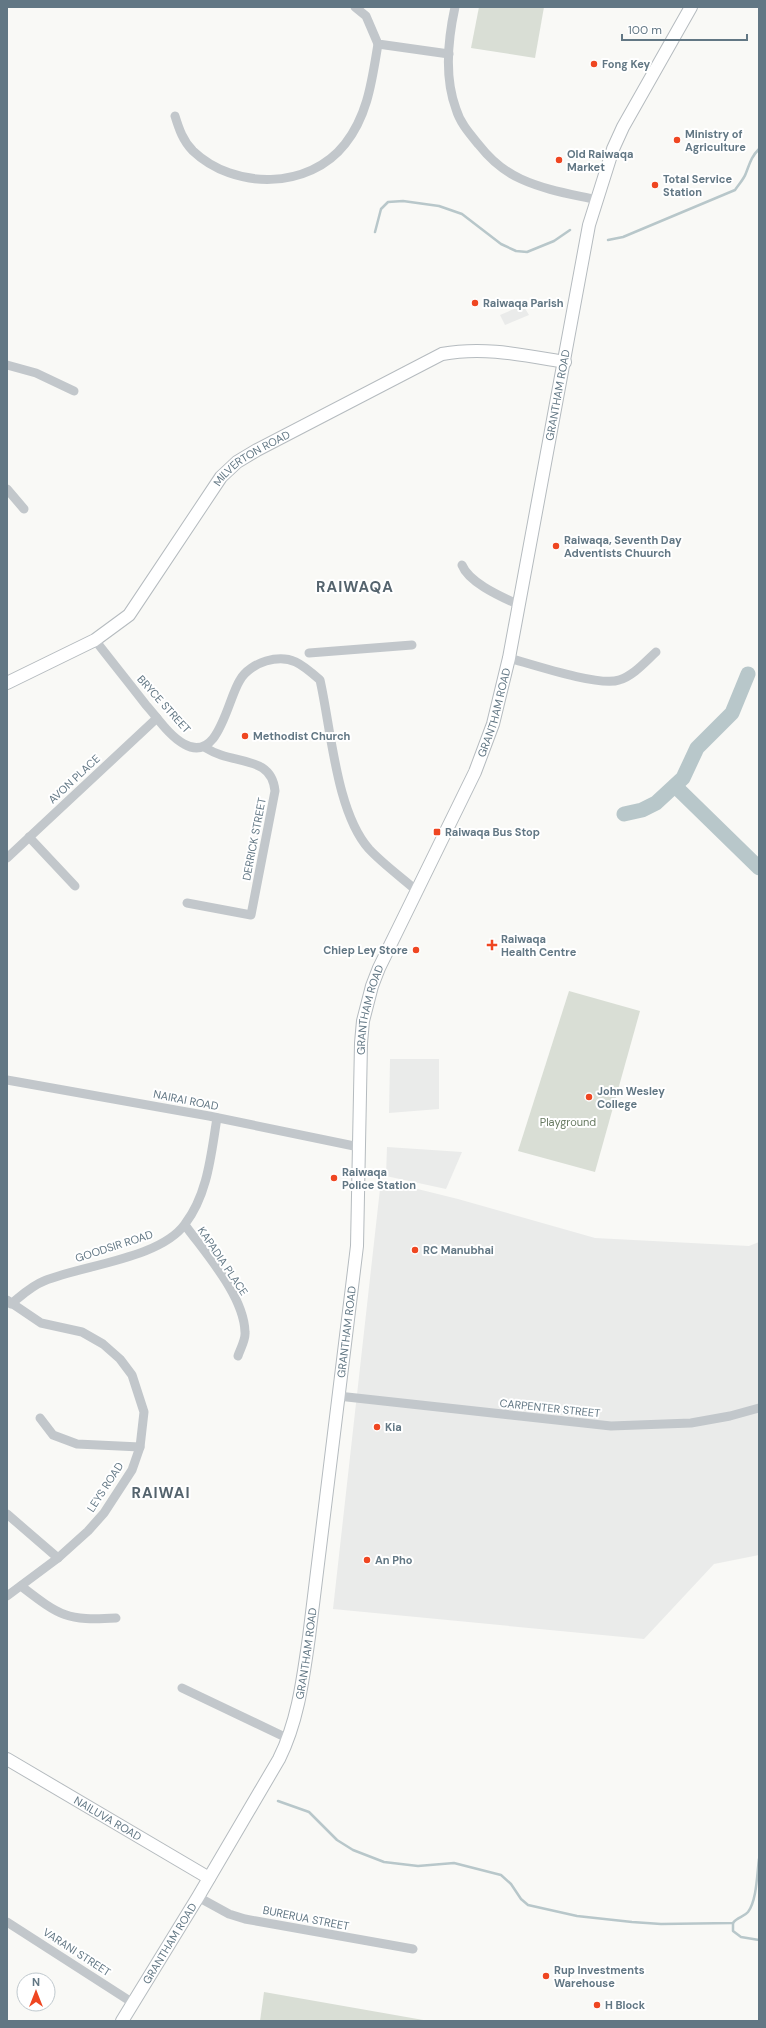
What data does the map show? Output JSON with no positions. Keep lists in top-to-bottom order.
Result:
{
  "streets": {
    "main road": ["GRANTHAM ROAD", "MILVERTON ROAD", "NAILUVA ROAD"],
    "street": [
      "BRYCE STREET",
      "AVON PLACE",
      "DERRICK STREET",
      "NAIRAI ROAD",
      "GOODSIR ROAD",
      "KAPADIA PLACE",
      "CARPENTER STREET",
      "LEYS ROAD",
      "BURERUA STREET",
      "VARANI STREET"
    ]
  },
  "crossings": [
    ["GRANTHAM ROAD", "MILVERTON ROAD"],
    ["GRANTHAM ROAD", "NAIRAI ROAD"],
    ["GRANTHAM ROAD", "CARPENTER STREET"],
    ["GRANTHAM ROAD", "NAILUVA ROAD"],
    ["GRANTHAM ROAD", "BURERUA STREET"],
    ["GRANTHAM ROAD", "VARANI STREET"],
    ["MILVERTON ROAD", "BRYCE STREET"],
    ["BRYCE STREET", "AVON PLACE"],
    ["BRYCE STREET", "DERRICK STREET"],
    ["NAIRAI ROAD", "GOODSIR ROAD"],
    ["GOODSIR ROAD", "KAPADIA PLACE"],
    ["GOODSIR ROAD", "LEYS ROAD"]
  ],
  "districts": ["RAIWAQA", "RAIWAI"],
  "parks": ["Playground"],
  "places": {
    "other": [
      "Fong Key",
      "Ministry of Agriculture",
      "Old Raiwaqa Market",
      "Total Service Station",
      "Raiwaqa Parish",
      "Raiwaqa, Seventh Day Adventists Chuurch",
      "Methodist Church",
      "Chiep Ley Store",
      "John Wesley College",
      "Raiwaqa Police Station",
      "RC Manubhai",
      "Kia",
      "An Pho",
      "Rup Investments Warehouse",
      "H Block"
    ],
    "transit": ["Raiwaqa Bus Stop"],
    "health": ["Raiwaqa Health Centre"]
  },
  "scale_bar": "100 m",
  "north": "top"
}
